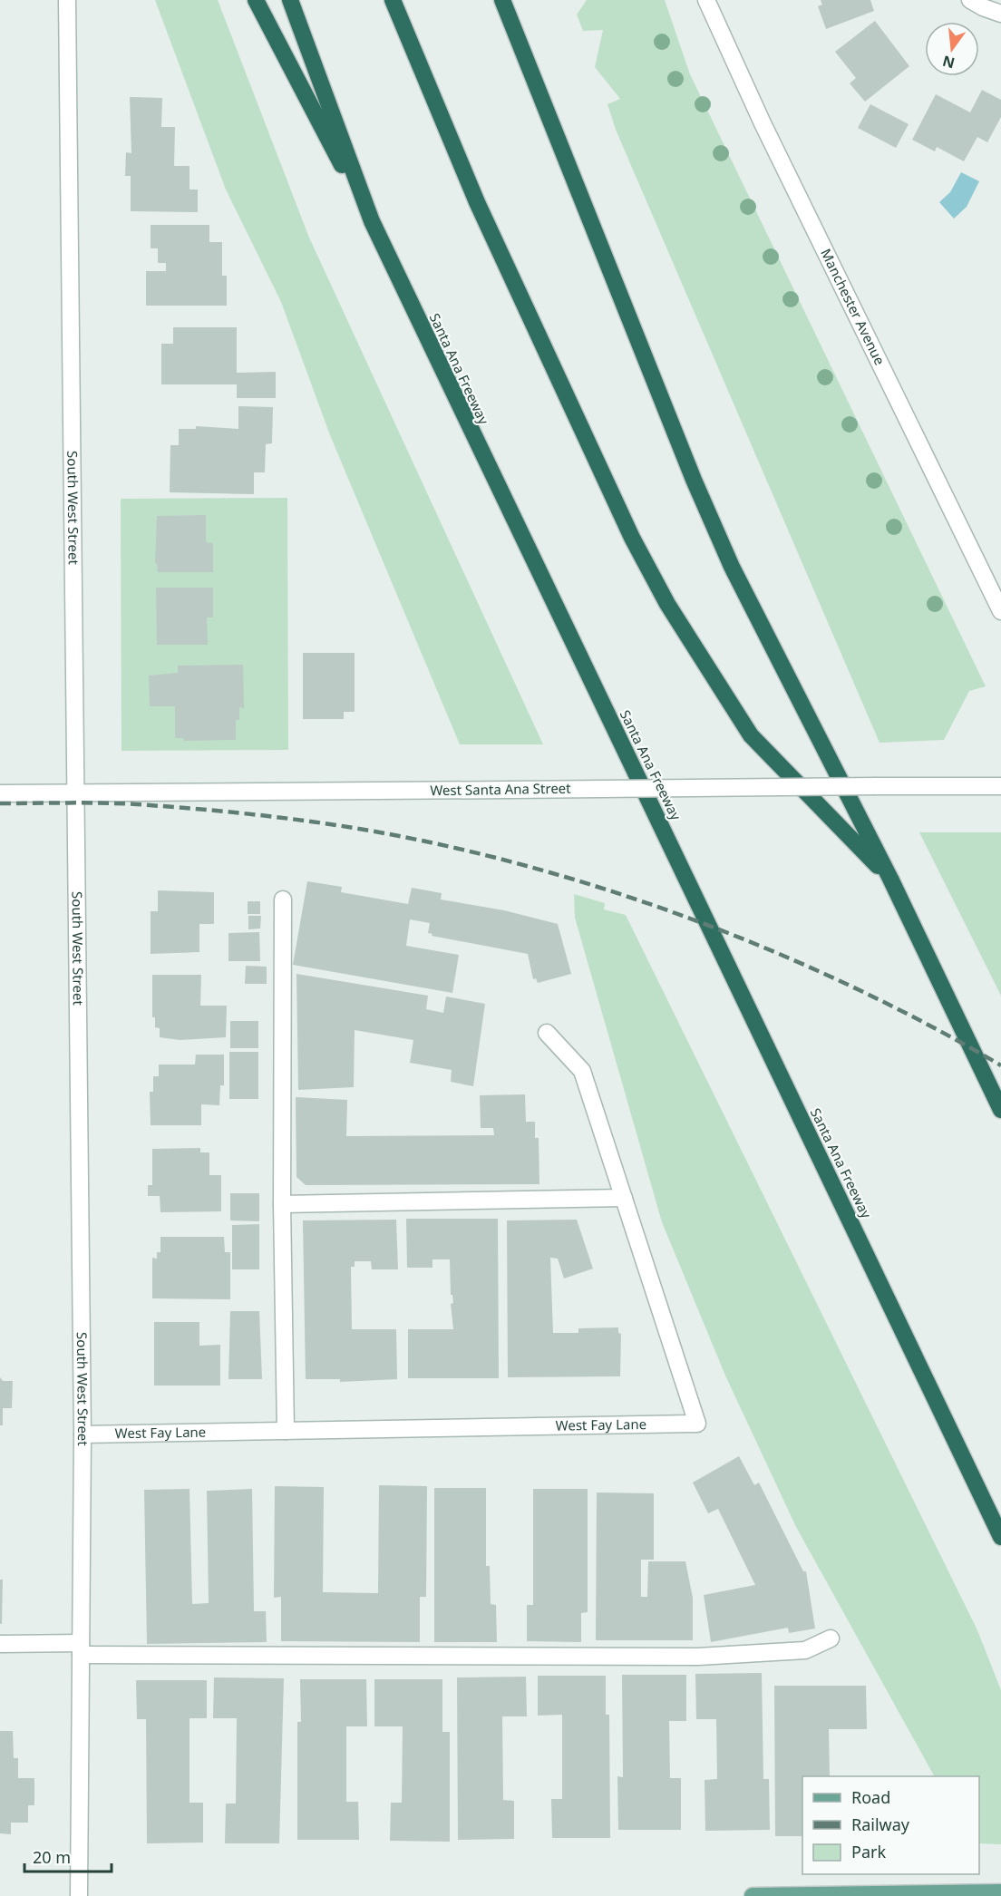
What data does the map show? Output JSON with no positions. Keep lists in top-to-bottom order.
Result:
{
  "streets": {
    "highway": ["Santa Ana Freeway"],
    "street": [
      "Manchester Avenue",
      "South West Street",
      "West Santa Ana Street",
      "West Fay Lane"
    ]
  },
  "crossings": [
    ["South West Street", "West Santa Ana Street"],
    ["South West Street", "West Fay Lane"]
  ],
  "legend": ["Road", "Railway", "Park"],
  "scale_bar": "20 m",
  "north": "bottom"
}
